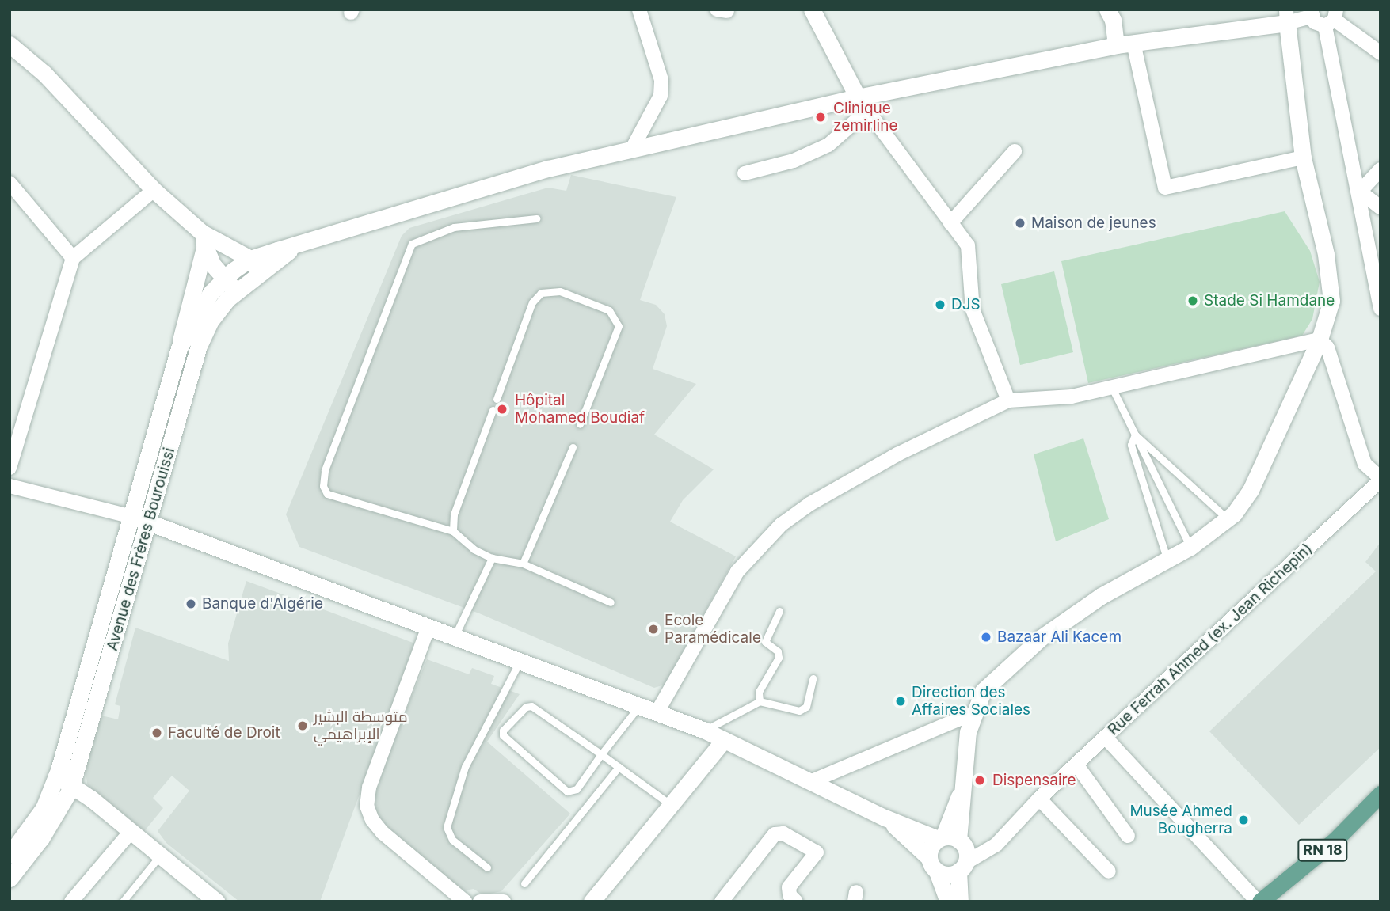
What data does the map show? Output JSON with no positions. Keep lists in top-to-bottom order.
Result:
{
  "streets": {
    "main road": ["Avenue des Frères Bourouissi", "RN 18"],
    "street": ["Rue Ferrah Ahmed (ex. Jean Richepin)"]
  },
  "places": [
    "Clinique zemirline",
    "Maison de jeunes",
    "Stade Si Hamdane",
    "DJS",
    "Hôpital Mohamed Boudiaf",
    "Banque d'Algérie",
    "Ecole Paramédicale",
    "Bazaar Ali Kacem",
    "Direction des Affaires Sociales",
    "متوسطة البشير الإبراهيمي",
    "Faculté de Droit",
    "Dispensaire",
    "Musée Ahmed Bougherra"
  ]
}
